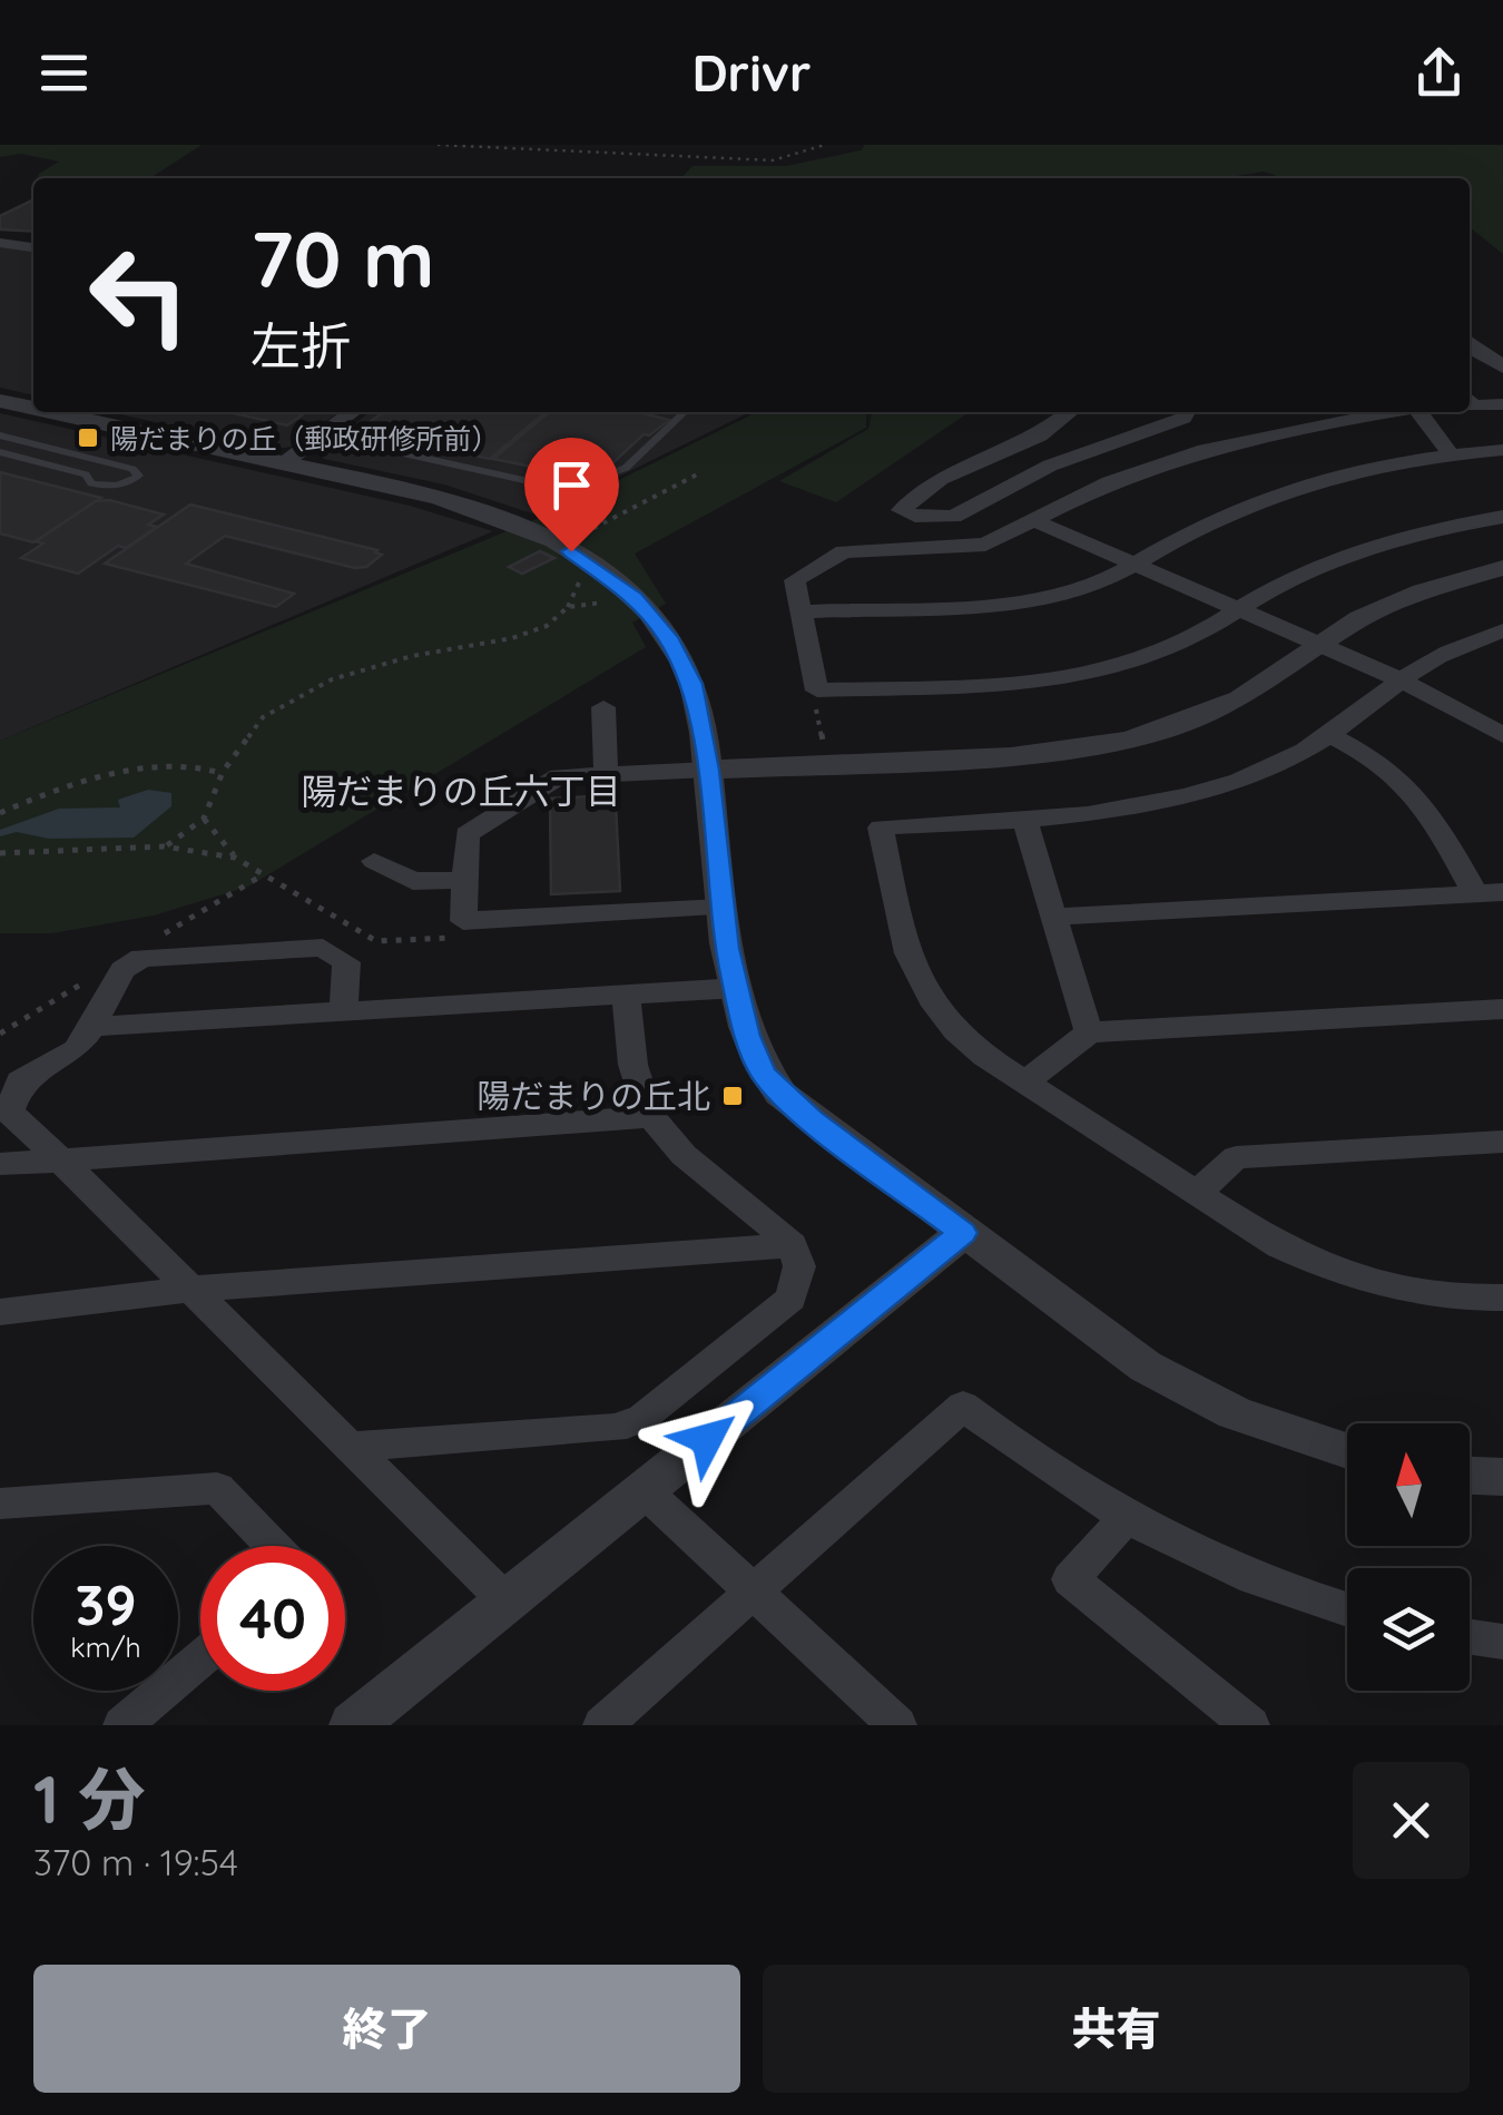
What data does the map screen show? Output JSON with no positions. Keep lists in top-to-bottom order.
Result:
{
  "districts": ["陽だまりの丘六丁目"],
  "places": {
    "transit": ["陽だまりの丘（郵政研修所前）", "陽だまりの丘北"]
  },
  "north": "top",
  "page": {
    "header": "Drivr",
    "turn": ["70 m", "左折"],
    "speed": "39 km/h",
    "limit": "40",
    "heading": ["1 分", "370 m · 19:54"],
    "buttons": ["終了", "共有"]
  }
}
